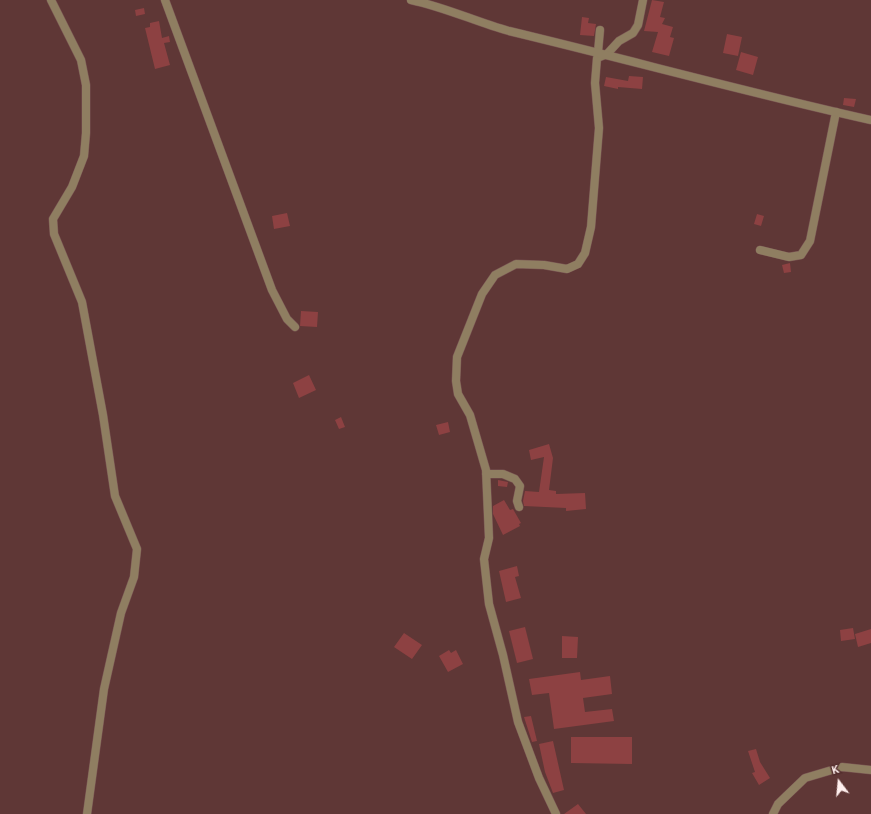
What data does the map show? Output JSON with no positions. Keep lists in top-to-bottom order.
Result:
{
  "north": "top"
}
